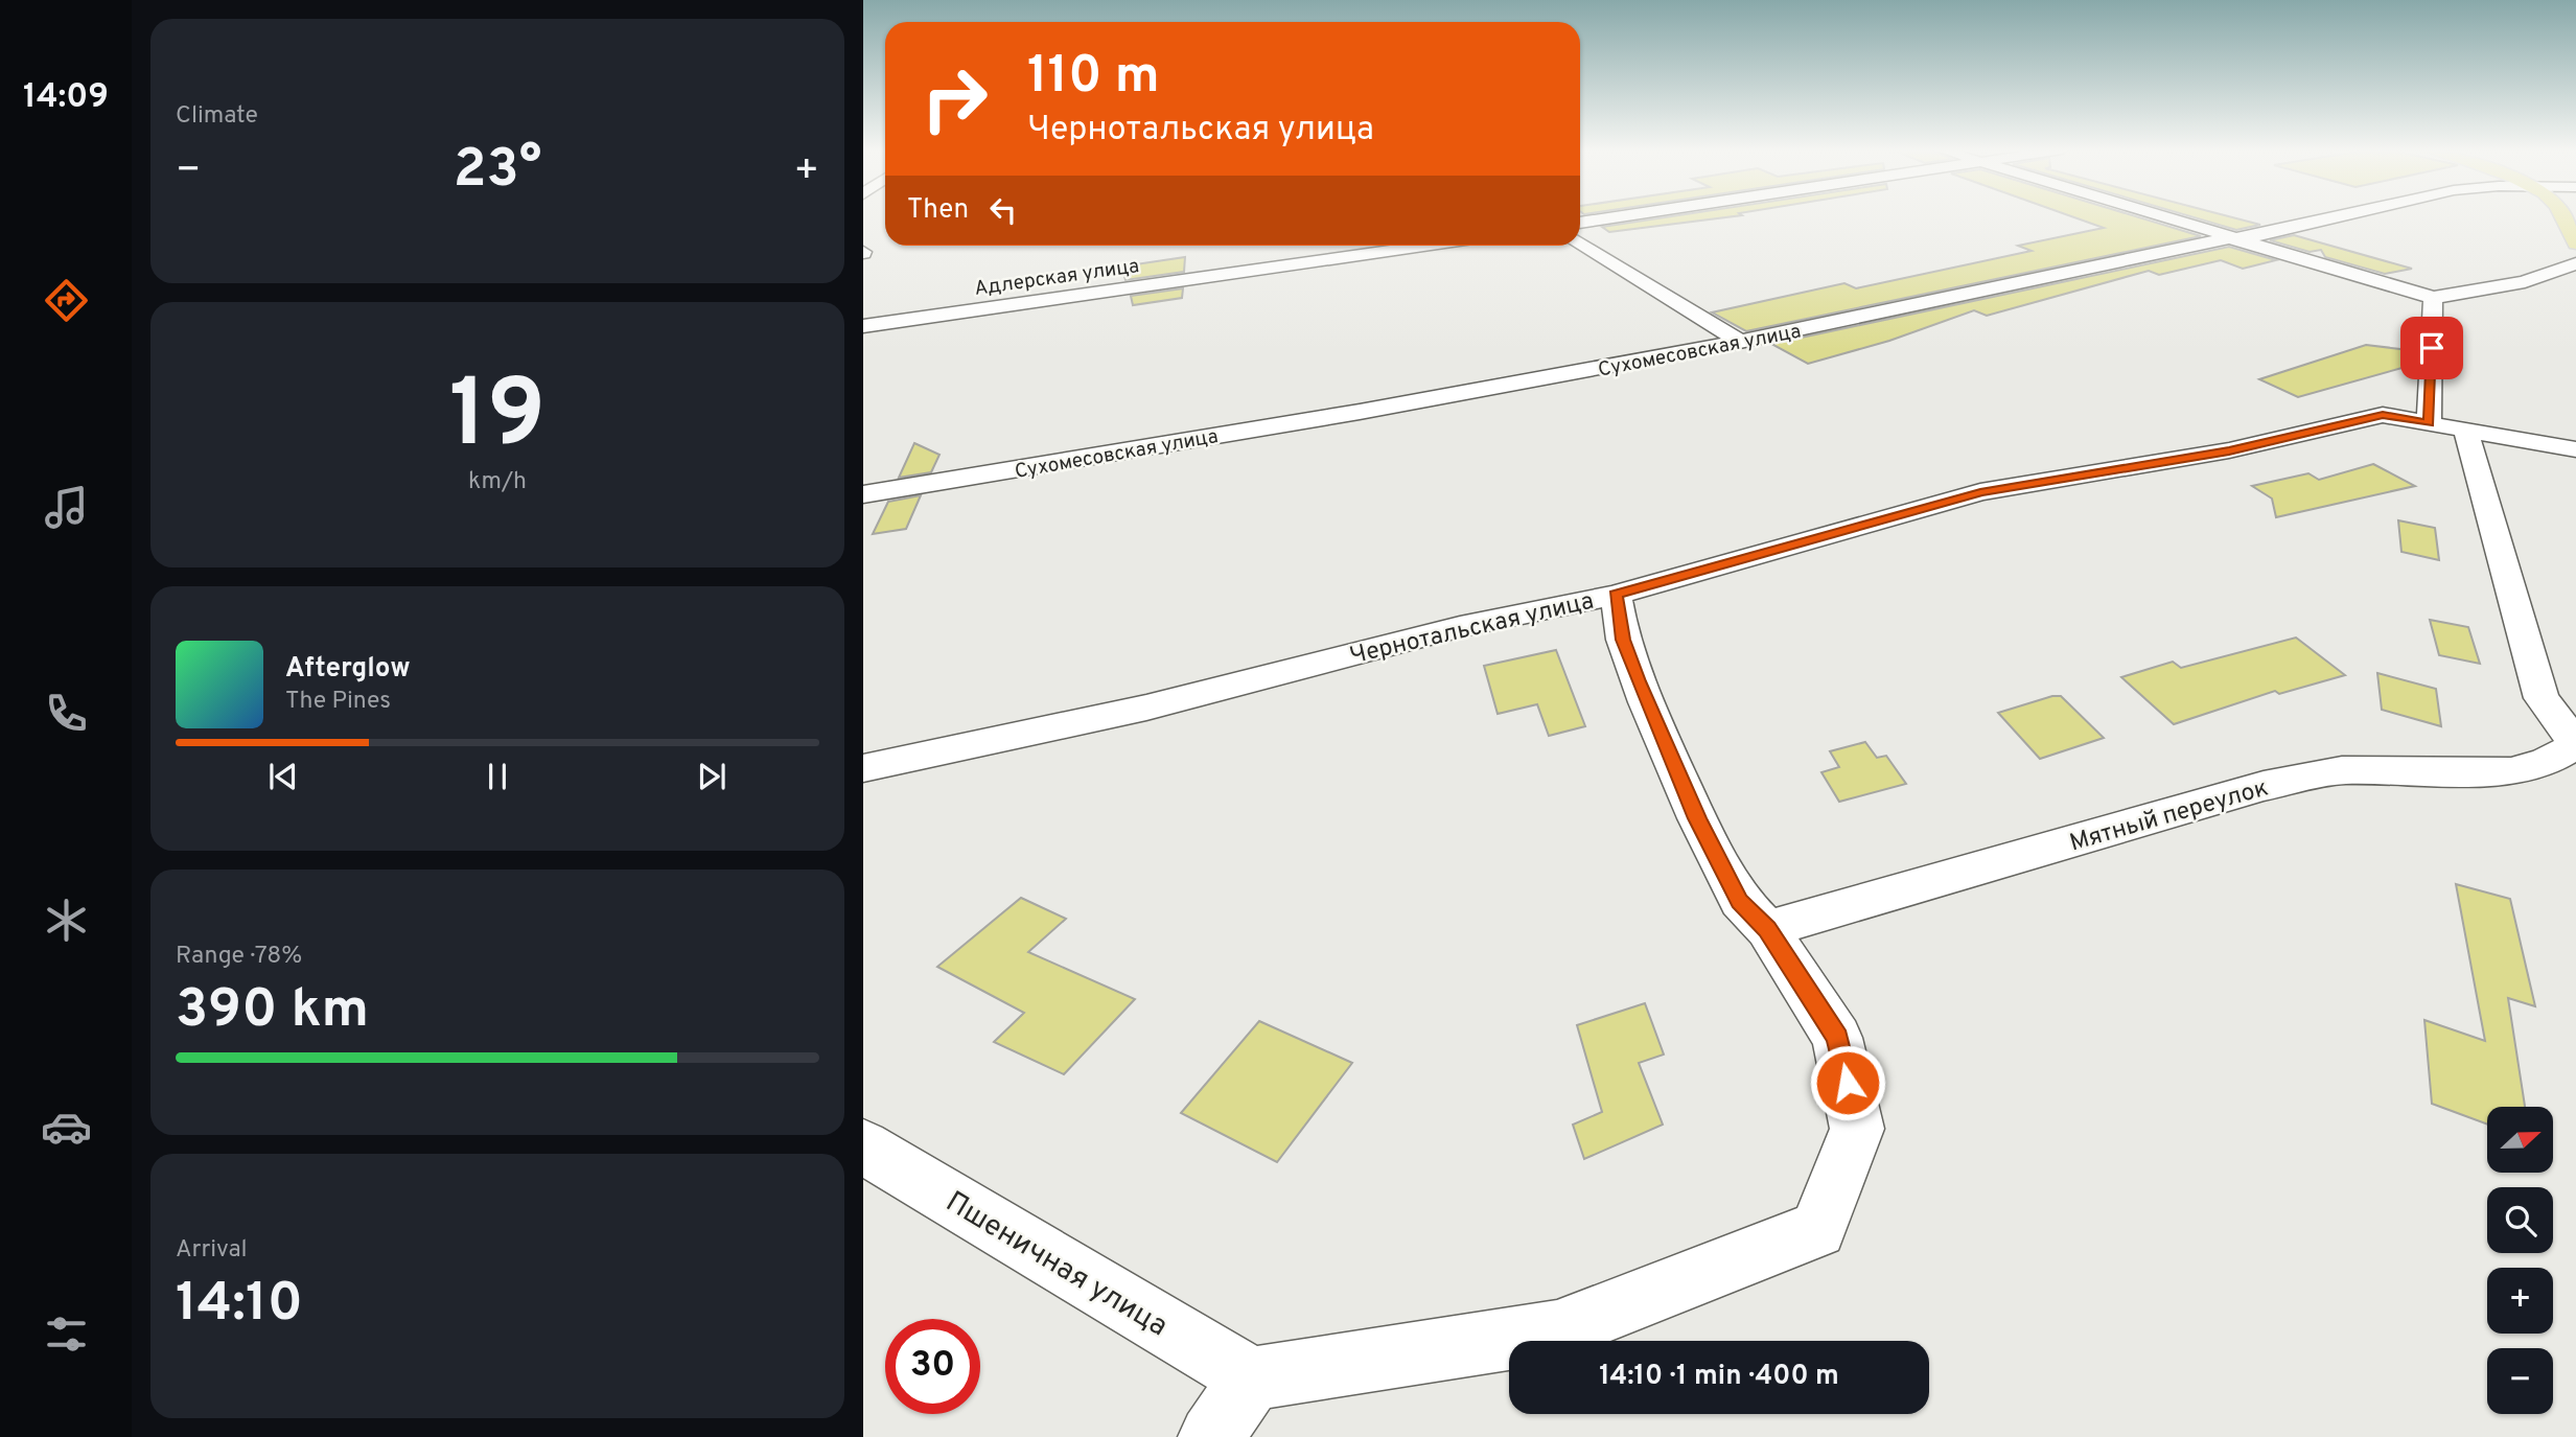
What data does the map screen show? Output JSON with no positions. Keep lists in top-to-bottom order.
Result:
{
  "streets": {
    "street": [
      "Адлерская улица",
      "Сухомесовская улица",
      "Чернотальская улица",
      "Мятный переулок",
      "Пшеничная улица"
    ]
  },
  "north": "right",
  "page": {
    "tabs": "14:09",
    "tile": [
      "Climate",
      ["19", "km/h"],
      ["Range · 78%", "390 km"],
      ["Arrival", "14:10"]
    ],
    "turn": ["110 m", "Чернотальская улица"],
    "heat": ["−", "23°", "+"],
    "then": "Then",
    "song": ["Afterglow", "The Pines"],
    "map_buttons": ["+", "−"],
    "limit": "30",
    "trip": "14:10 · 1 min · 400 m"
  }
}
